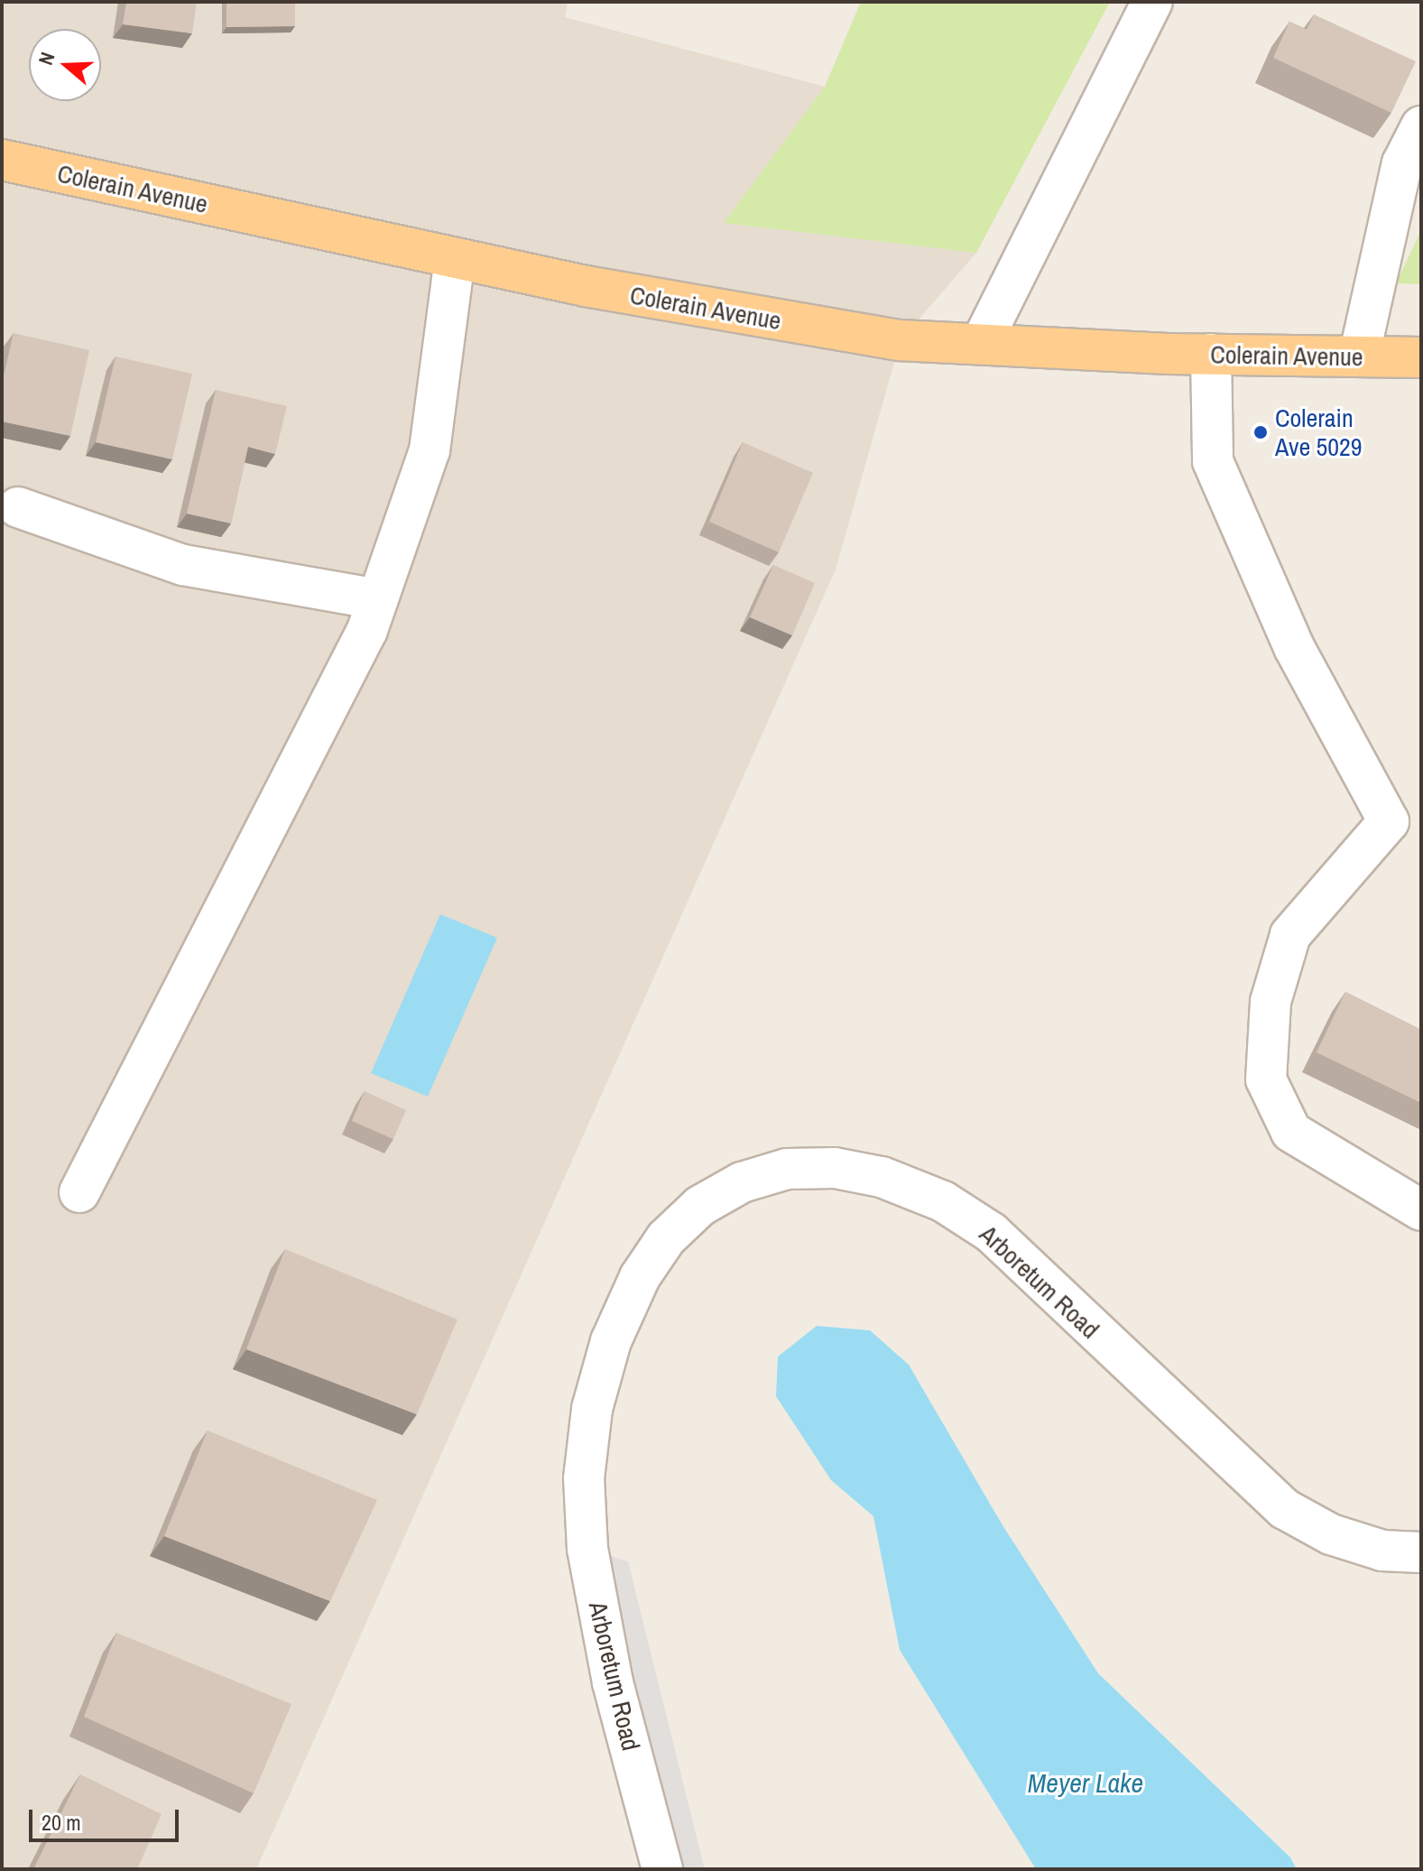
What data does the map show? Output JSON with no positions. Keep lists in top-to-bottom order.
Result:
{
  "streets": {
    "main road": ["Colerain Avenue"],
    "street": ["Arboretum Road"]
  },
  "water": ["Meyer Lake"],
  "places": ["Colerain Ave 5029"],
  "scale_bar": "20 m",
  "north": "left"
}
